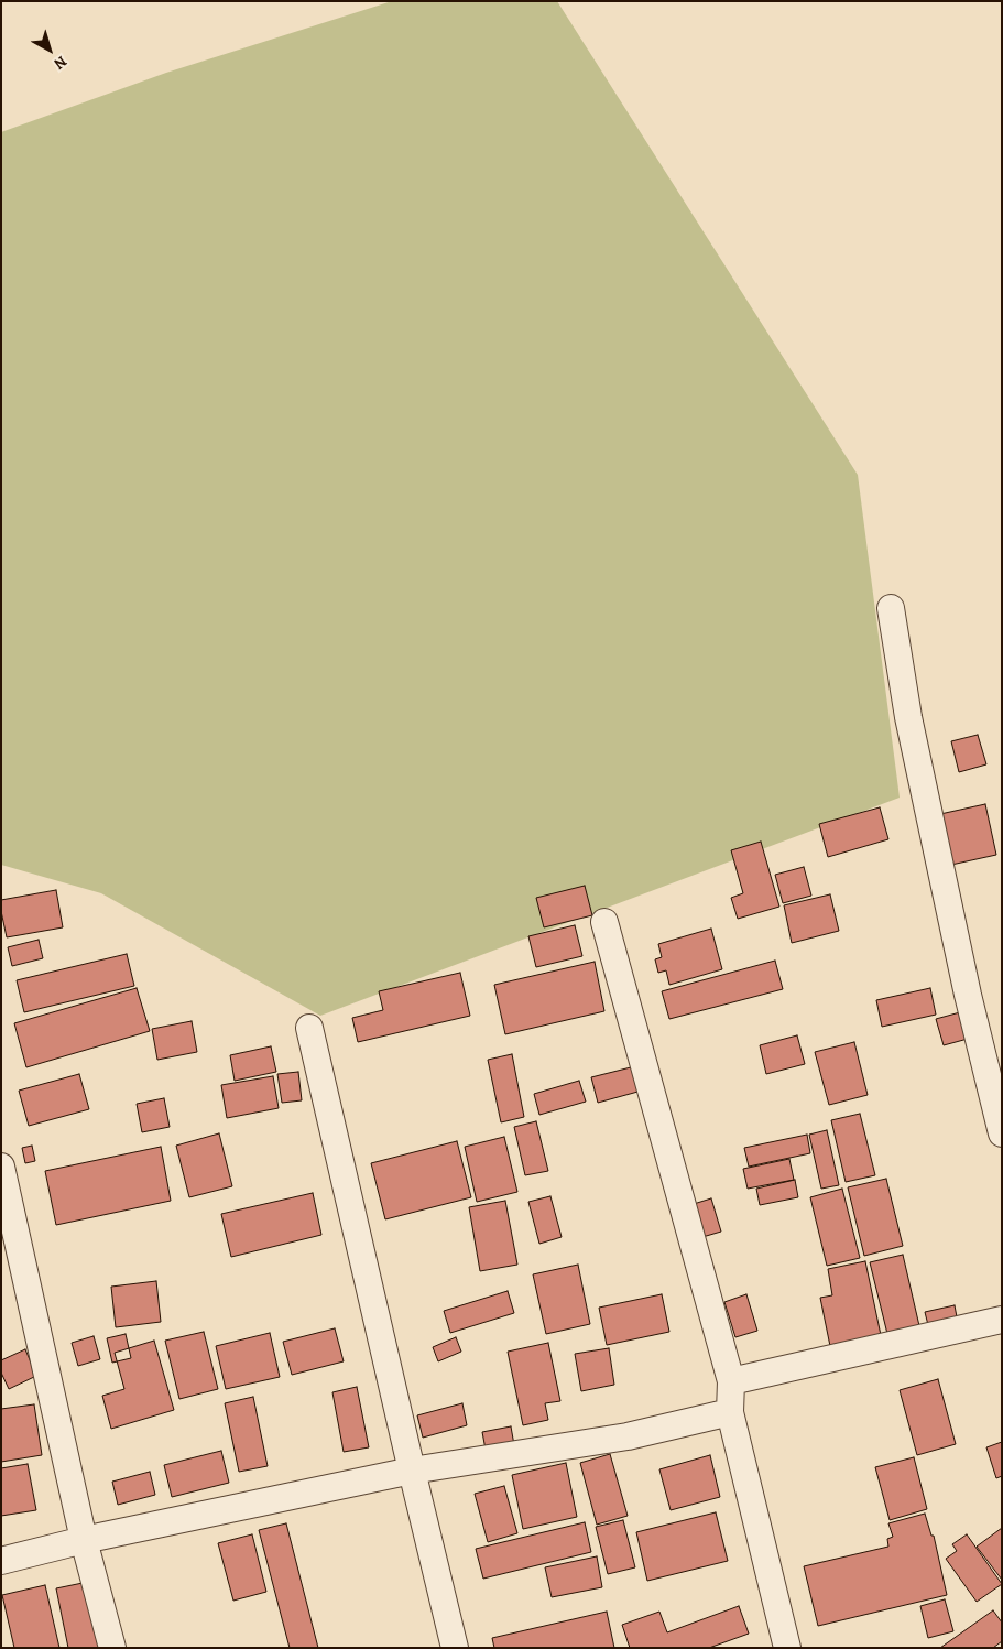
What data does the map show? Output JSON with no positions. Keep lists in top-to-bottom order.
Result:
{
  "north": "bottom right"
}
